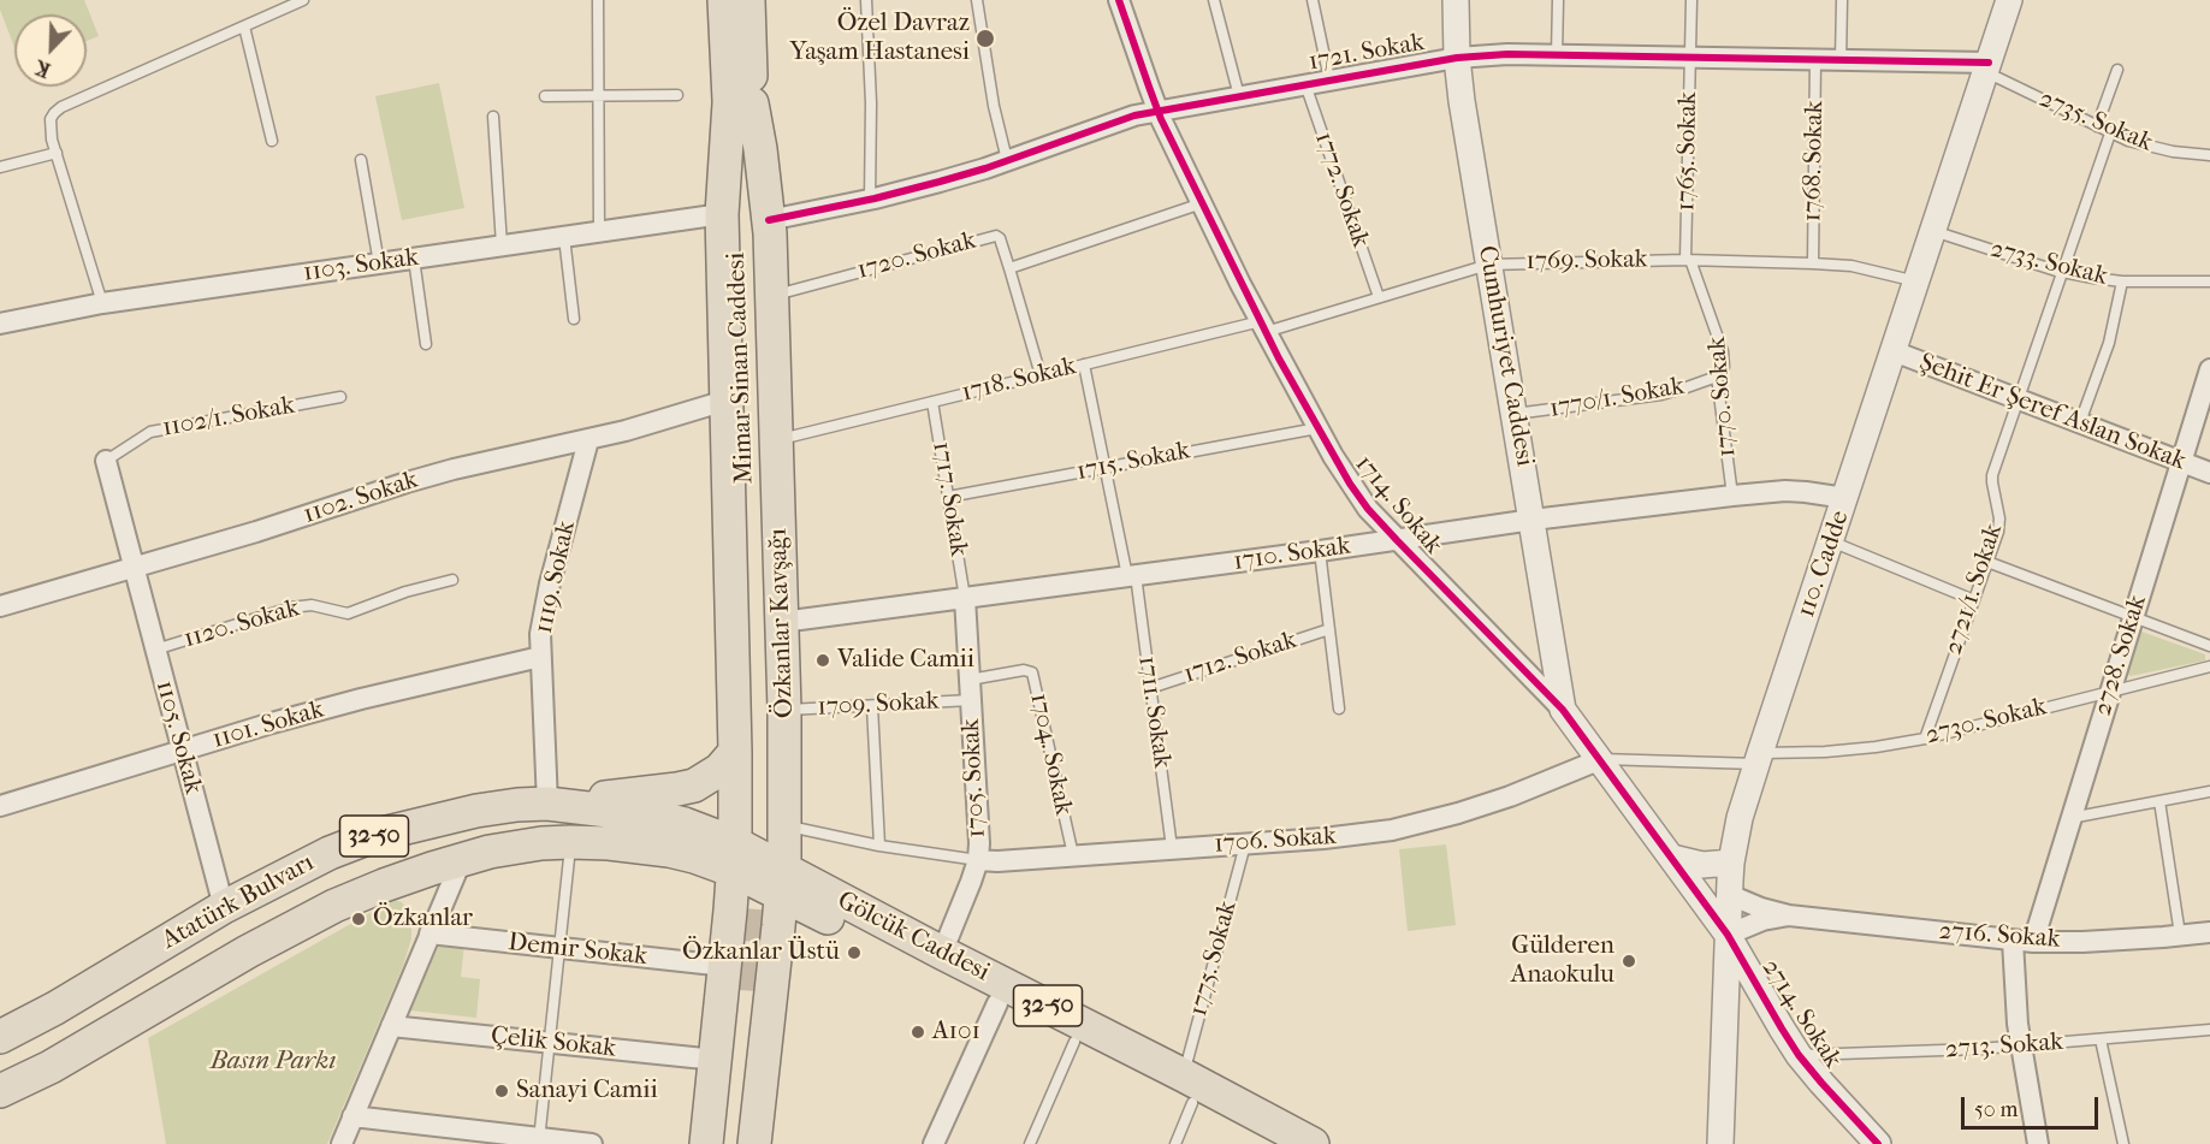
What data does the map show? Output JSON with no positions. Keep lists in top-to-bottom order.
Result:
{
  "streets": {
    "main road": [
      "Mimar Sinan Caddesi",
      "Özkanlar Kavşağı",
      "32-50",
      "Atatürk Bulvarı",
      "Gölcük Caddesi"
    ],
    "street": [
      "1721. Sokak",
      "1103. Sokak",
      "Cumhuriyet Caddesi",
      "Şehit Er Şeref Aslan Sokak",
      "1102/1. Sokak",
      "1102. Sokak",
      "1714. Sokak",
      "1710. Sokak",
      "110. Cadde",
      "1119. Sokak",
      "2728. Sokak",
      "1101. Sokak",
      "1105. Sokak",
      "1705. Sokak",
      "1706. Sokak",
      "2716. Sokak",
      "Demir Sokak",
      "2714. Sokak",
      "Çelik Sokak"
    ],
    "lane": [
      "2735. Sokak",
      "1765. Sokak",
      "1768. Sokak",
      "1772. Sokak",
      "1720. Sokak",
      "1769. Sokak",
      "2733. Sokak",
      "1718. Sokak",
      "1770. Sokak",
      "1770/1. Sokak",
      "1715. Sokak",
      "1717. Sokak",
      "2721/1. Sokak",
      "1120. Sokak",
      "1712. Sokak",
      "1709. Sokak",
      "1711. Sokak",
      "2730. Sokak",
      "1704. Sokak",
      "1775. Sokak",
      "2713. Sokak"
    ]
  },
  "crossings": [
    ["1721. Sokak", "2735. Sokak"],
    ["1721. Sokak", "1765. Sokak"],
    ["1721. Sokak", "1768. Sokak"],
    ["1721. Sokak", "1772. Sokak"],
    ["1721. Sokak", "Cumhuriyet Caddesi"],
    ["1721. Sokak", "1714. Sokak"],
    ["1721. Sokak", "110. Cadde"],
    ["1721. Sokak", "Özkanlar Kavşağı"],
    ["2735. Sokak", "110. Cadde"],
    ["2735. Sokak", "2721/1. Sokak"],
    ["1765. Sokak", "1769. Sokak"],
    ["1765. Sokak", "1770. Sokak"],
    ["1768. Sokak", "1769. Sokak"],
    ["1772. Sokak", "1769. Sokak"],
    ["1720. Sokak", "1714. Sokak"],
    ["1720. Sokak", "Özkanlar Kavşağı"],
    ["1769. Sokak", "Cumhuriyet Caddesi"],
    ["1769. Sokak", "1718. Sokak"],
    ["1769. Sokak", "1770. Sokak"],
    ["1769. Sokak", "1714. Sokak"],
    ["1769. Sokak", "110. Cadde"],
    ["2733. Sokak", "110. Cadde"],
    ["2733. Sokak", "2721/1. Sokak"],
    ["1103. Sokak", "Özkanlar Kavşağı"],
    ["Cumhuriyet Caddesi", "1770/1. Sokak"],
    ["Cumhuriyet Caddesi", "1714. Sokak"],
    ["Cumhuriyet Caddesi", "1710. Sokak"],
    ["Mimar Sinan Caddesi", "Özkanlar Kavşağı"],
    ["Mimar Sinan Caddesi", "1709. Sokak"],
    ["1718. Sokak", "1717. Sokak"],
    ["1718. Sokak", "1714. Sokak"],
    ["1718. Sokak", "Özkanlar Kavşağı"],
    ["1718. Sokak", "1711. Sokak"],
    ["1770. Sokak", "1770/1. Sokak"],
    ["1770. Sokak", "1710. Sokak"],
    ["Şehit Er Şeref Aslan Sokak", "110. Cadde"],
    ["Şehit Er Şeref Aslan Sokak", "2721/1. Sokak"],
    ["Şehit Er Şeref Aslan Sokak", "2728. Sokak"],
    ["1102/1. Sokak", "1102. Sokak"],
    ["1102/1. Sokak", "1105. Sokak"],
    ["1715. Sokak", "1717. Sokak"],
    ["1715. Sokak", "1714. Sokak"],
    ["1715. Sokak", "1711. Sokak"],
    ["1102. Sokak", "1119. Sokak"],
    ["1102. Sokak", "Özkanlar Kavşağı"],
    ["1102. Sokak", "1105. Sokak"],
    ["1717. Sokak", "1710. Sokak"],
    ["1717. Sokak", "1705. Sokak"],
    ["1714. Sokak", "1710. Sokak"],
    ["1714. Sokak", "110. Cadde"],
    ["1714. Sokak", "1706. Sokak"],
    ["1714. Sokak", "2716. Sokak"],
    ["1714. Sokak", "2714. Sokak"],
    ["1710. Sokak", "110. Cadde"],
    ["1710. Sokak", "Özkanlar Kavşağı"],
    ["1710. Sokak", "1711. Sokak"],
    ["1710. Sokak", "1705. Sokak"],
    ["110. Cadde", "2730. Sokak"],
    ["110. Cadde", "1706. Sokak"],
    ["110. Cadde", "2716. Sokak"],
    ["110. Cadde", "2714. Sokak"],
    ["1119. Sokak", "1101. Sokak"],
    ["1119. Sokak", "Atatürk Bulvarı"],
    ["2721/1. Sokak", "2730. Sokak"],
    ["Özkanlar Kavşağı", "1709. Sokak"],
    ["Özkanlar Kavşağı", "1706. Sokak"],
    ["Özkanlar Kavşağı", "Atatürk Bulvarı"],
    ["Özkanlar Kavşağı", "Gölcük Caddesi"],
    ["Özkanlar Kavşağı", "Demir Sokak"],
    ["Özkanlar Kavşağı", "Çelik Sokak"],
    ["1120. Sokak", "1105. Sokak"],
    ["2728. Sokak", "2730. Sokak"],
    ["2728. Sokak", "2716. Sokak"],
    ["2728. Sokak", "2713. Sokak"],
    ["1712. Sokak", "1711. Sokak"],
    ["1709. Sokak", "1704. Sokak"],
    ["1709. Sokak", "1705. Sokak"],
    ["1711. Sokak", "1706. Sokak"],
    ["2730. Sokak", "1706. Sokak"],
    ["1101. Sokak", "1105. Sokak"],
    ["1105. Sokak", "Atatürk Bulvarı"],
    ["1704. Sokak", "1705. Sokak"],
    ["1704. Sokak", "1706. Sokak"],
    ["1705. Sokak", "1706. Sokak"],
    ["1705. Sokak", "Gölcük Caddesi"],
    ["1706. Sokak", "1775. Sokak"],
    ["Atatürk Bulvarı", "Gölcük Caddesi"],
    ["2716. Sokak", "2714. Sokak"],
    ["Gölcük Caddesi", "1775. Sokak"],
    ["2714. Sokak", "2713. Sokak"]
  ],
  "parks": ["Basın Parkı"],
  "places": [
    "Özel Davraz Yaşam Hastanesi",
    "Valide Camii",
    "Özkanlar",
    "Özkanlar Üstü",
    "Gülderen Anaokulu",
    "A101",
    "Sanayi Camii"
  ],
  "scale_bar": "50 m",
  "north": "bottom left"
}
